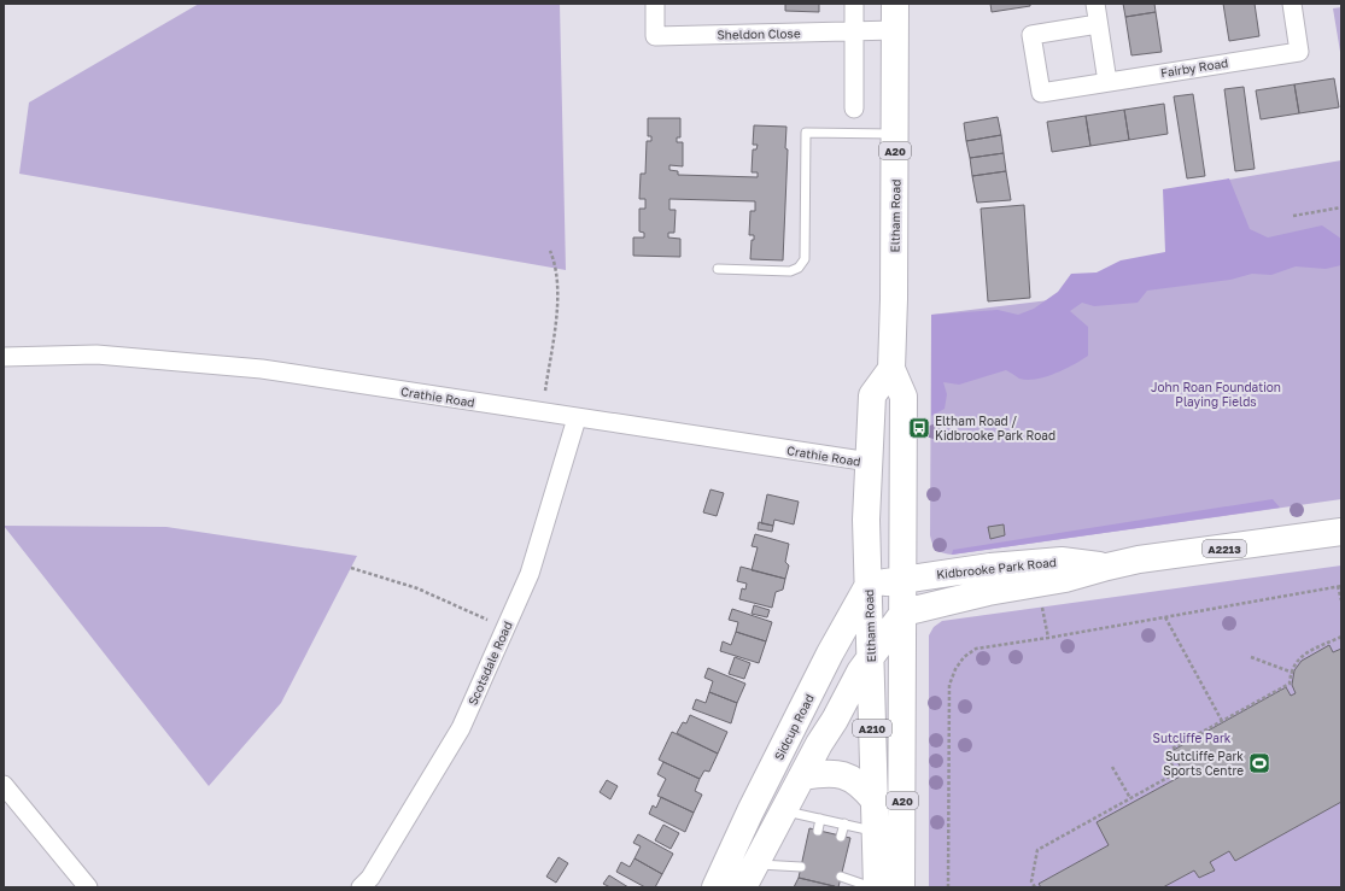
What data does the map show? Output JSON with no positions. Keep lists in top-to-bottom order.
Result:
{
  "streets": {
    "highway": [
      "A20",
      "Eltham Road",
      "A2213",
      "Kidbrooke Park Road",
      "Sidcup Road",
      "A210"
    ],
    "street": [
      "Sheldon Close",
      "Fairby Road",
      "Crathie Road",
      "Scotsdale Road"
    ]
  },
  "crossings": [
    ["Sheldon Close", "Eltham Road"],
    ["Eltham Road", "Crathie Road"],
    ["Eltham Road", "Kidbrooke Park Road"],
    ["Eltham Road", "Sidcup Road"],
    ["Crathie Road", "Scotsdale Road"],
    ["Kidbrooke Park Road", "Sidcup Road"]
  ],
  "parks": ["John Roan Foundation Playing Fields", "Sutcliffe Park"],
  "places": {
    "bus stop": ["Eltham Road / Kidbrooke Park Road"],
    "sports": ["Sutcliffe Park Sports Centre"]
  }
}
